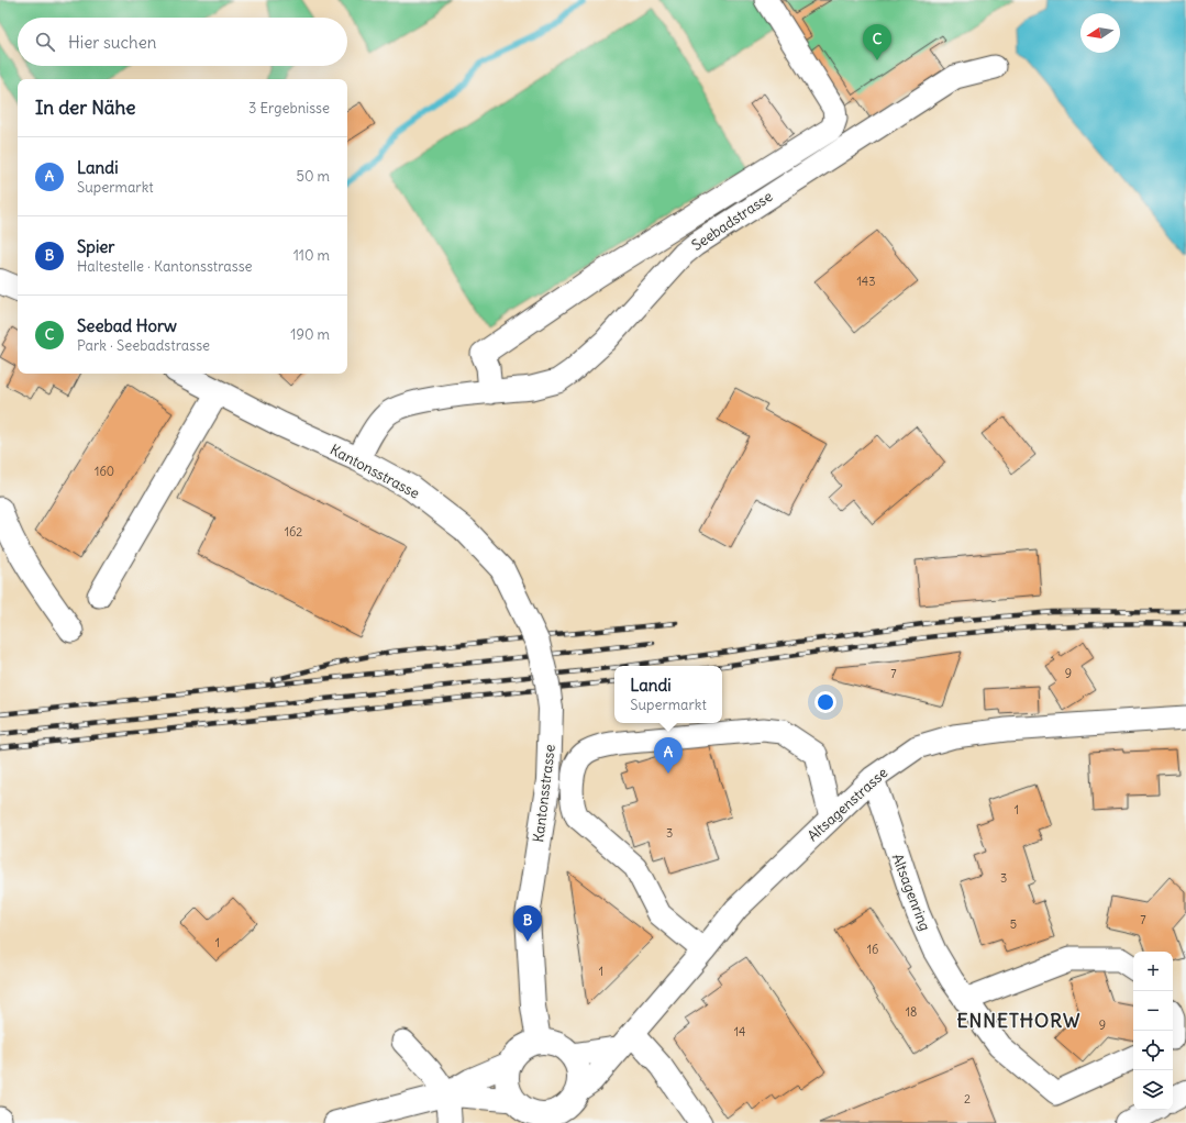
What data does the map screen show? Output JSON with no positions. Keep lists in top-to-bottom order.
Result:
{
  "streets": {
    "main road": ["Kantonsstrasse"],
    "street": ["Seebadstrasse", "Altsagenstrasse", "Altsagenring"]
  },
  "crossings": [
    ["Seebadstrasse", "Kantonsstrasse"],
    ["Kantonsstrasse", "Altsagenstrasse"],
    ["Altsagenstrasse", "Altsagenring"]
  ],
  "districts": ["ENNETHORW"],
  "house_numbers": [
    "143",
    "160",
    "162",
    "7",
    "9",
    "1",
    "3",
    "3",
    "7",
    "5",
    "1",
    "16",
    "1",
    "18",
    "9",
    "14",
    "2"
  ],
  "north": "left",
  "page": {
    "search": "Hier suchen",
    "pins": ["C", "A", "B"],
    "heading": ["In der Nähe", "3 Ergebnisse"],
    "list": [
      {
        "mark": "A",
        "name": "Landi",
        "note": "Supermarkt",
        "value": "50 m"
      },
      {
        "mark": "B",
        "name": "Spier",
        "note": "Haltestelle · Kantonsstrasse",
        "value": "110 m"
      },
      {
        "mark": "C",
        "name": "Seebad Horw",
        "note": "Park · Seebadstrasse",
        "value": "190 m"
      }
    ],
    "popup": ["Landi", "Supermarkt"],
    "map_buttons": ["+", "−"]
  }
}
